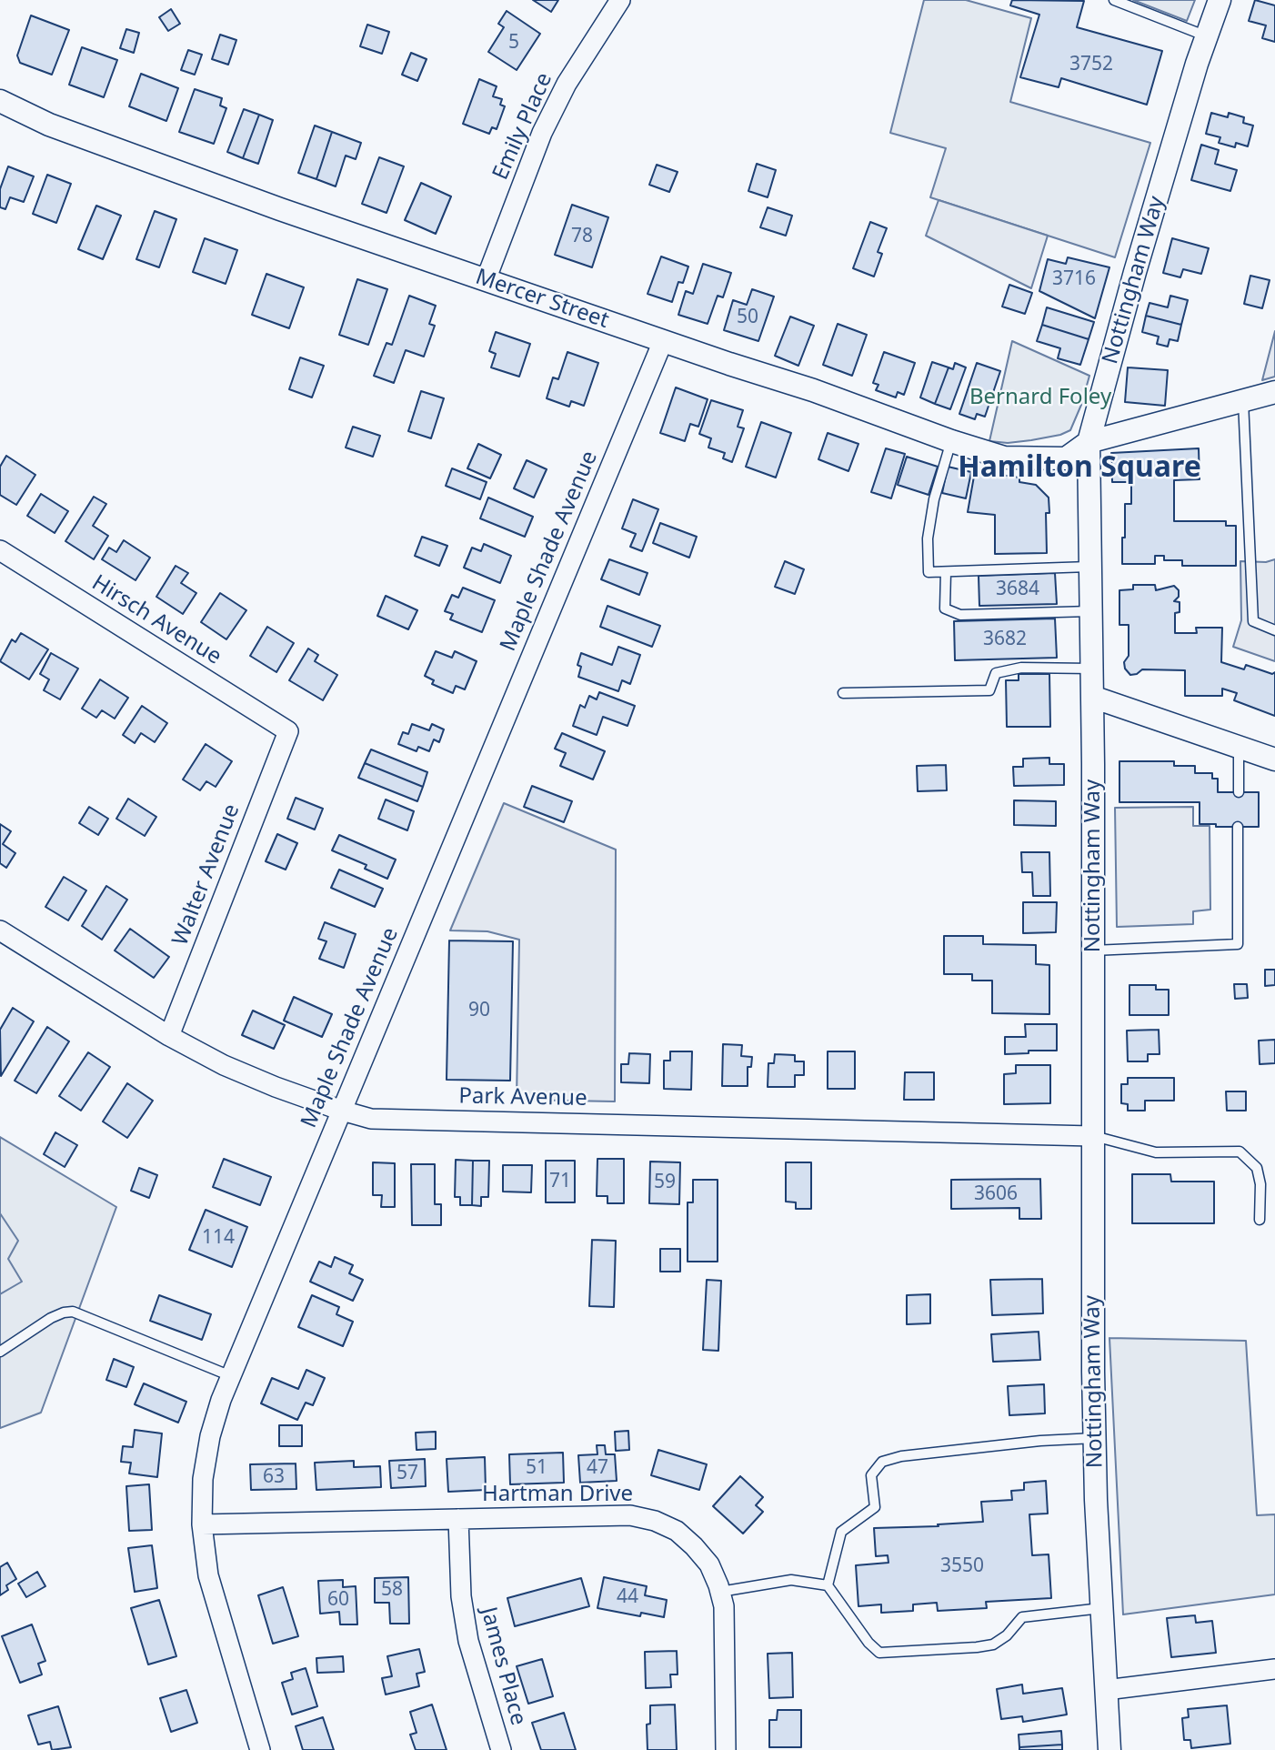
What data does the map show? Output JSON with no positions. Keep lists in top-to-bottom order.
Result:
{
  "streets": {
    "street": [
      "Emily Place",
      "Nottingham Way",
      "Mercer Street",
      "Maple Shade Avenue",
      "Hirsch Avenue",
      "Walter Avenue",
      "Park Avenue",
      "Hartman Drive",
      "James Place"
    ]
  },
  "crossings": [
    ["Emily Place", "Mercer Street"],
    ["Nottingham Way", "Mercer Street"],
    ["Nottingham Way", "Park Avenue"],
    ["Mercer Street", "Maple Shade Avenue"],
    ["Maple Shade Avenue", "Park Avenue"],
    ["Maple Shade Avenue", "Hartman Drive"],
    ["Hirsch Avenue", "Walter Avenue"],
    ["Walter Avenue", "Park Avenue"],
    ["Hartman Drive", "James Place"]
  ],
  "districts": ["Hamilton Square"],
  "parks": ["Bernard Foley"],
  "house_numbers": [
    "5",
    "3752",
    "78",
    "3716",
    "50",
    "3684",
    "3682",
    "90",
    "71",
    "59",
    "3606",
    "114",
    "51",
    "47",
    "57",
    "63",
    "3550",
    "58",
    "44",
    "60"
  ]
}
